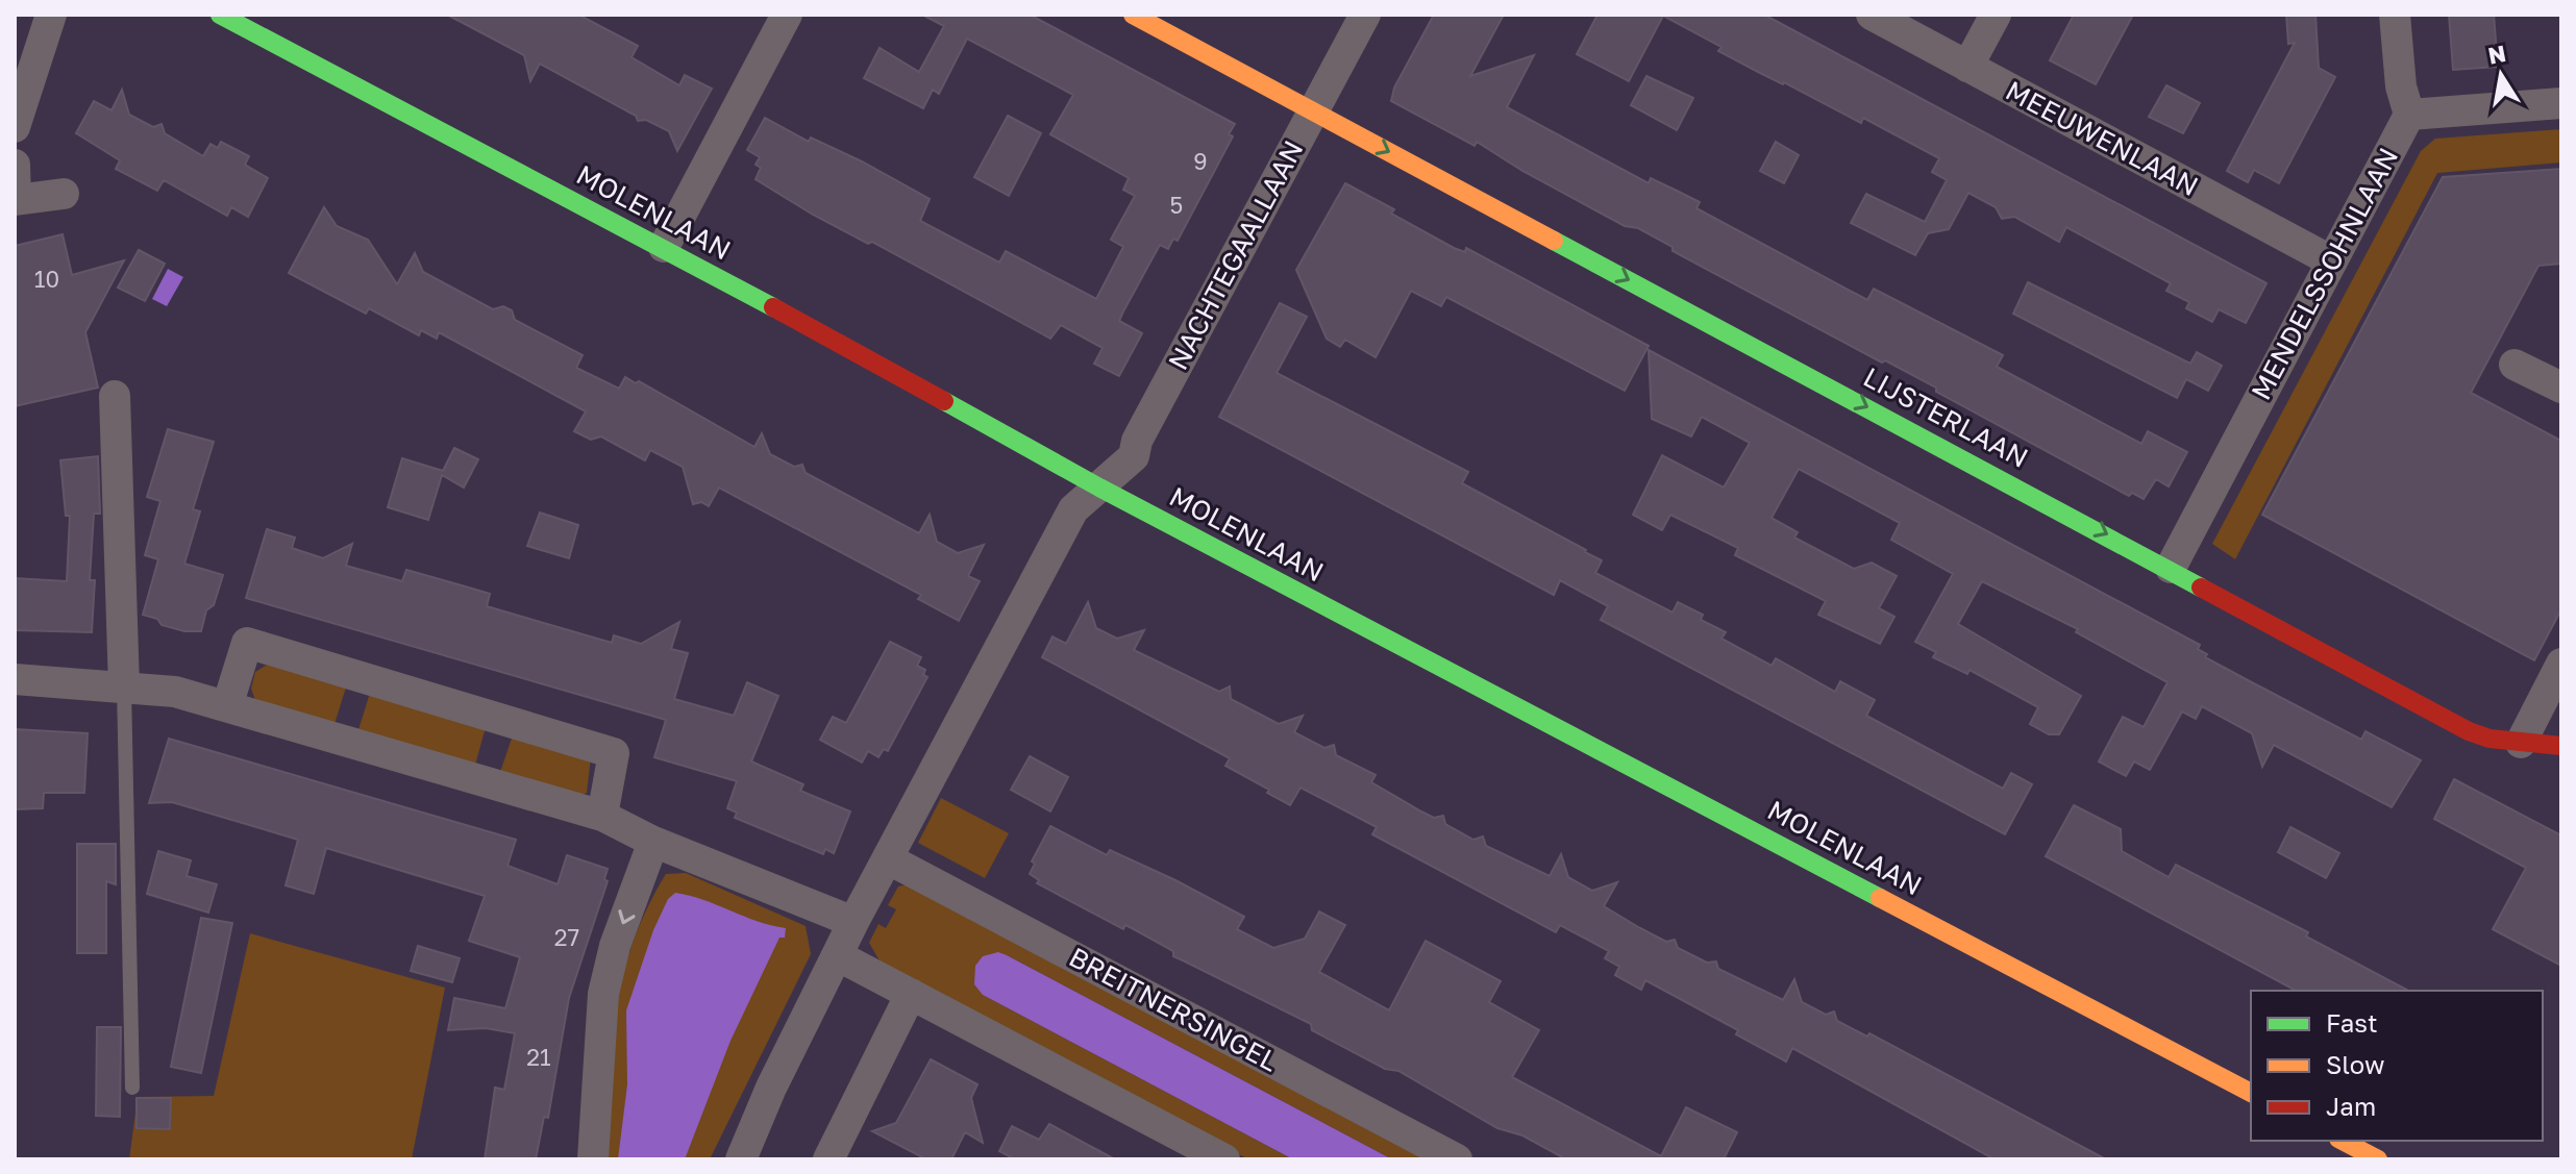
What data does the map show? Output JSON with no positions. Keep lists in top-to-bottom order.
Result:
{
  "streets": {
    "main road": ["MOLENLAAN", "LIJSTERLAAN"],
    "street": [
      "MEEUWENLAAN",
      "NACHTEGAALLAAN",
      "MENDELSSOHNLAAN",
      "BREITNERSINGEL"
    ]
  },
  "crossings": [
    ["MEEUWENLAAN", "MENDELSSOHNLAAN"],
    ["MOLENLAAN", "NACHTEGAALLAAN"],
    ["NACHTEGAALLAAN", "LIJSTERLAAN"],
    ["NACHTEGAALLAAN", "BREITNERSINGEL"],
    ["MENDELSSOHNLAAN", "LIJSTERLAAN"]
  ],
  "one_way": ["LIJSTERLAAN"],
  "house_numbers": [
    "9",
    "5",
    "10",
    "27",
    "21"
  ],
  "legend": ["Fast", "Slow", "Jam"],
  "north": "top"
}
